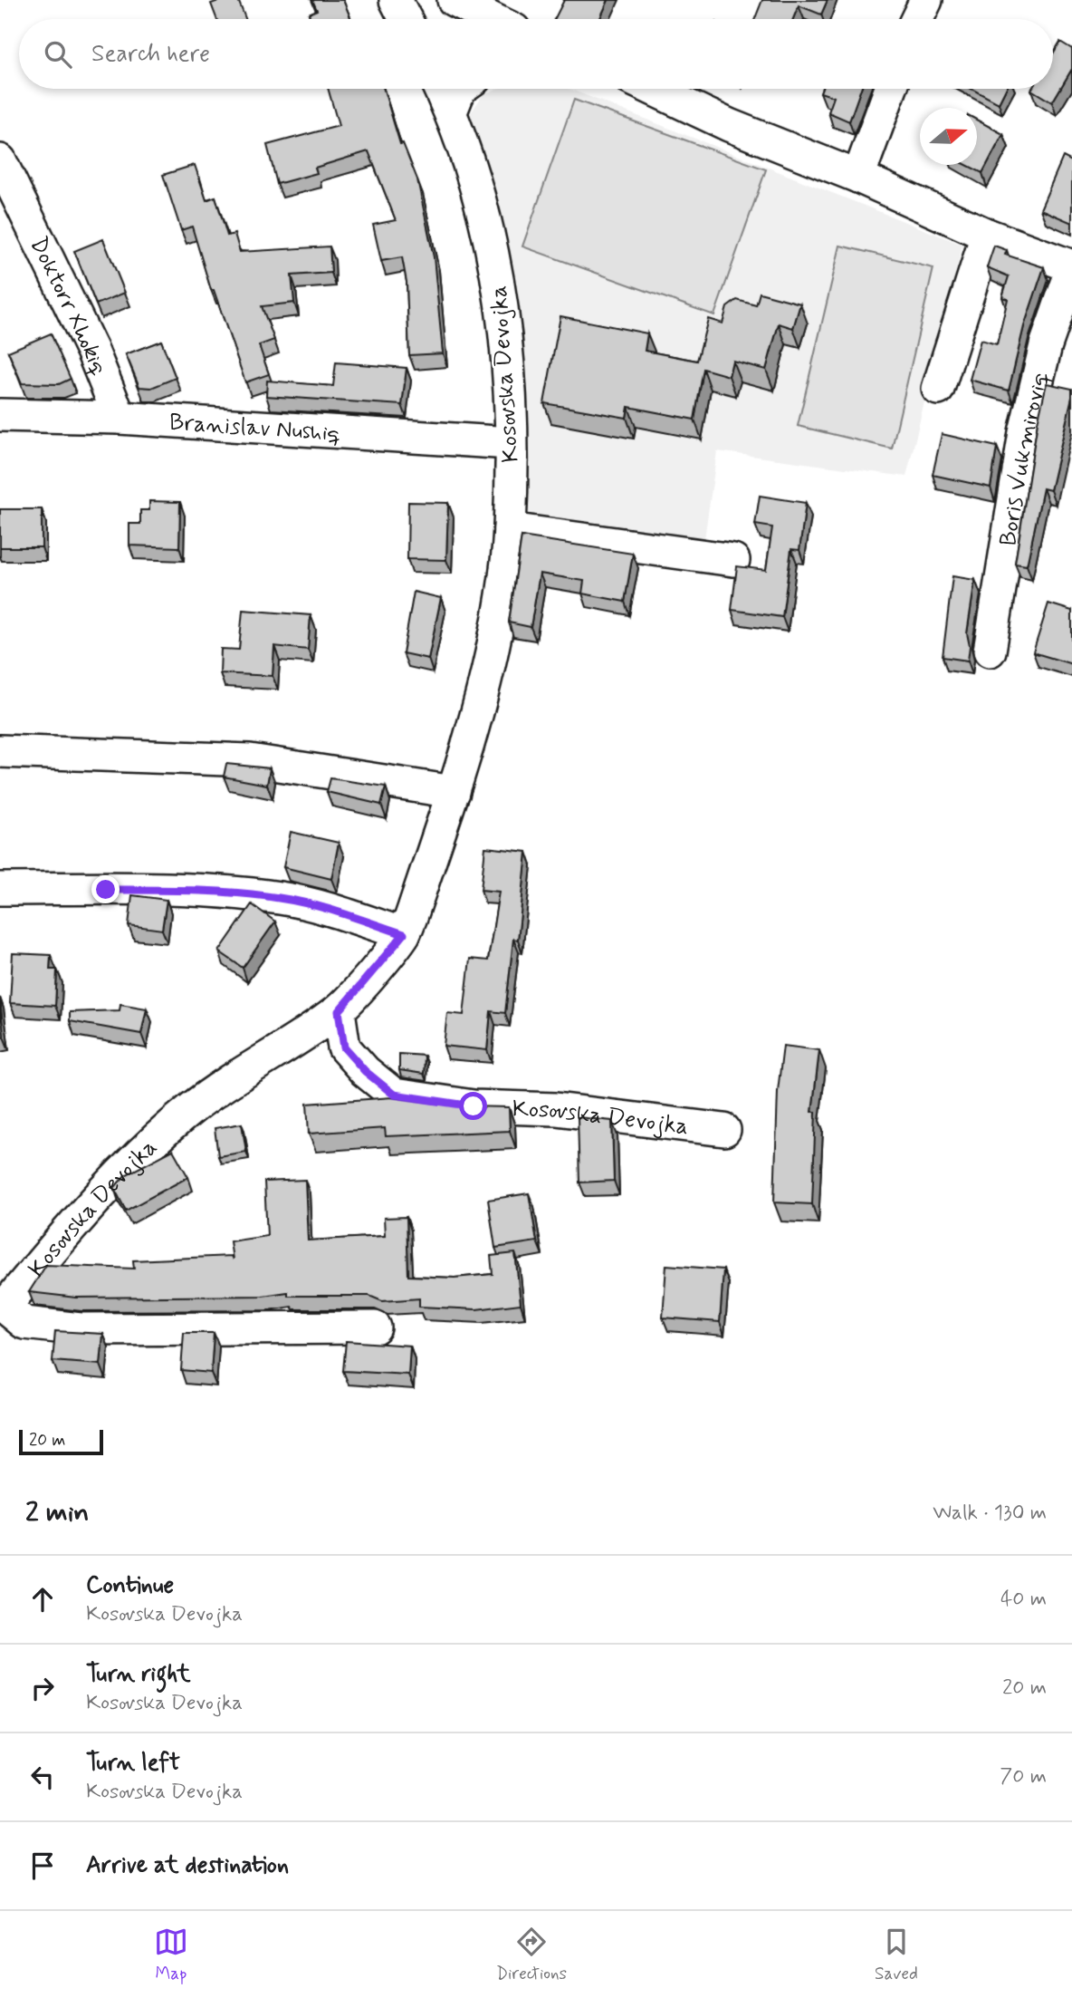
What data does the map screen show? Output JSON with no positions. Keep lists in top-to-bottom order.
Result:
{
  "streets": {
    "street": [
      "Doktorr Xhokiq",
      "Kosovska Devojka",
      "Branislav Nushiq",
      "Boris Vukmiroviq"
    ]
  },
  "crossings": [
    ["Doktorr Xhokiq", "Branislav Nushiq"],
    ["Kosovska Devojka", "Branislav Nushiq"]
  ],
  "scale_bar": "20 m",
  "north": "right",
  "page": {
    "search": "Search here",
    "scale": "20 m",
    "heading": ["2 min", "Walk · 130 m"],
    "list": [
      ["Continue", "Kosovska Devojka", "40 m"],
      ["Turn right", "Kosovska Devojka", "20 m"],
      ["Turn left", "Kosovska Devojka", "70 m"],
      "Arrive at destination"
    ],
    "nav": ["Map", "Directions", "Saved"]
  }
}
